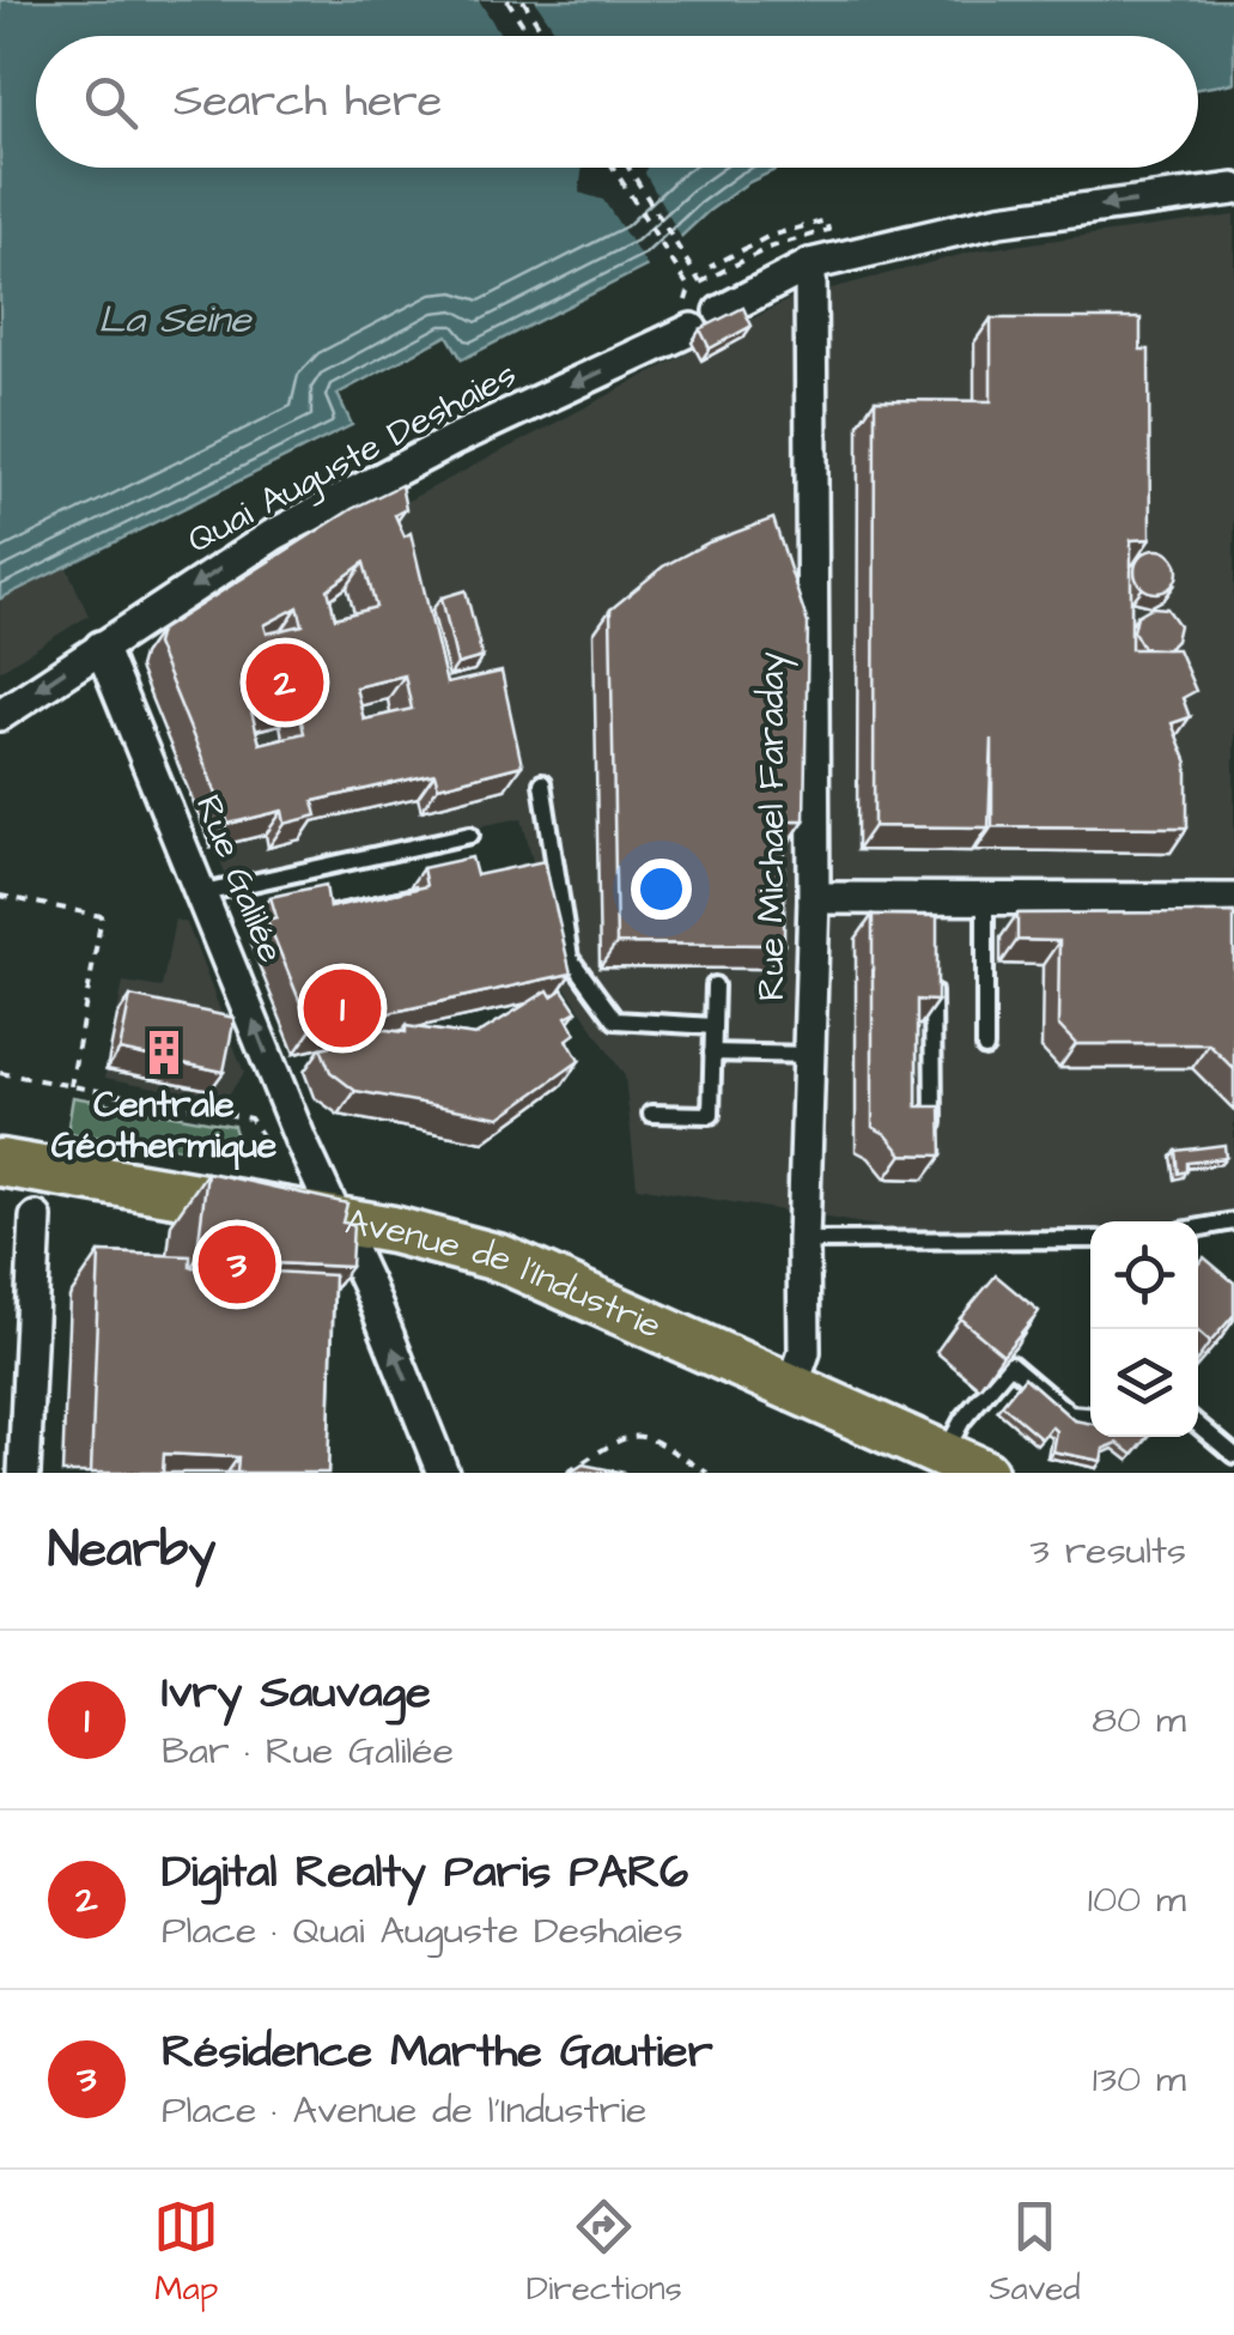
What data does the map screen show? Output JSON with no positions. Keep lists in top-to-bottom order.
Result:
{
  "streets": {
    "main road": ["Avenue de l'Industrie"],
    "street": ["Quai Auguste Deshaies", "Rue Michael Faraday", "Rue Galilée"]
  },
  "crossings": [
    ["Quai Auguste Deshaies", "Rue Galilée"],
    ["Rue Michael Faraday", "Avenue de l'Industrie"],
    ["Rue Galilée", "Avenue de l'Industrie"]
  ],
  "one_way": ["Quai Auguste Deshaies", "Rue Galilée"],
  "water": ["La Seine"],
  "places": {
    "building": ["Centrale Géothermique"]
  },
  "page": {
    "search": "Search here",
    "pins": ["2", "1", "3"],
    "heading": ["Nearby", "3 results"],
    "list": [
      {
        "mark": "1",
        "name": "Ivry Sauvage",
        "note": "Bar · Rue Galilée",
        "value": "80 m"
      },
      {
        "mark": "2",
        "name": "Digital Realty Paris PAR6",
        "note": "Place · Quai Auguste Deshaies",
        "value": "100 m"
      },
      {
        "mark": "3",
        "name": "Résidence Marthe Gautier",
        "note": "Place · Avenue de l'Industrie",
        "value": "130 m"
      }
    ],
    "nav": ["Map", "Directions", "Saved"]
  }
}
